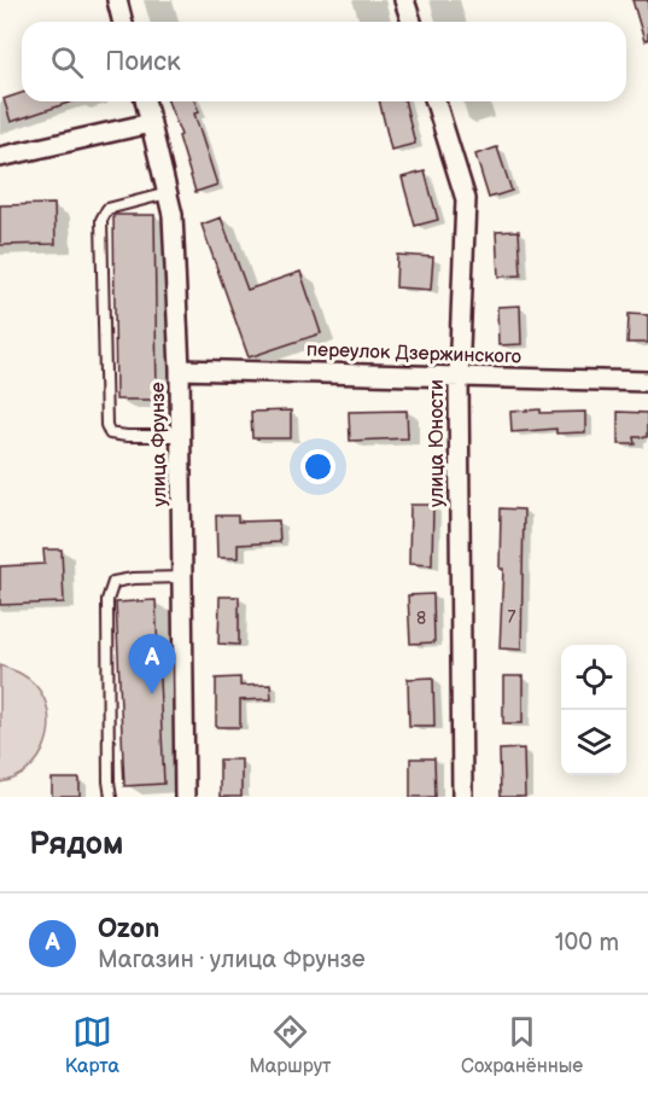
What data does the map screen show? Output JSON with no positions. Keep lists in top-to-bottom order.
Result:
{
  "streets": {
    "street": ["переулок Дзержинского", "улица Юности", "улица Фрунзе"]
  },
  "crossings": [
    ["переулок Дзержинского", "улица Юности"],
    ["переулок Дзержинского", "улица Фрунзе"]
  ],
  "house_numbers": ["7", "8"],
  "page": {
    "search": "Поиск",
    "pins": "A",
    "heading": "Рядом",
    "list": [
      {
        "mark": "A",
        "name": "Ozon",
        "note": "Магазин · улица Фрунзе",
        "value": "100 m"
      }
    ],
    "nav": ["Карта", "Маршрут", "Сохранённые"]
  }
}
